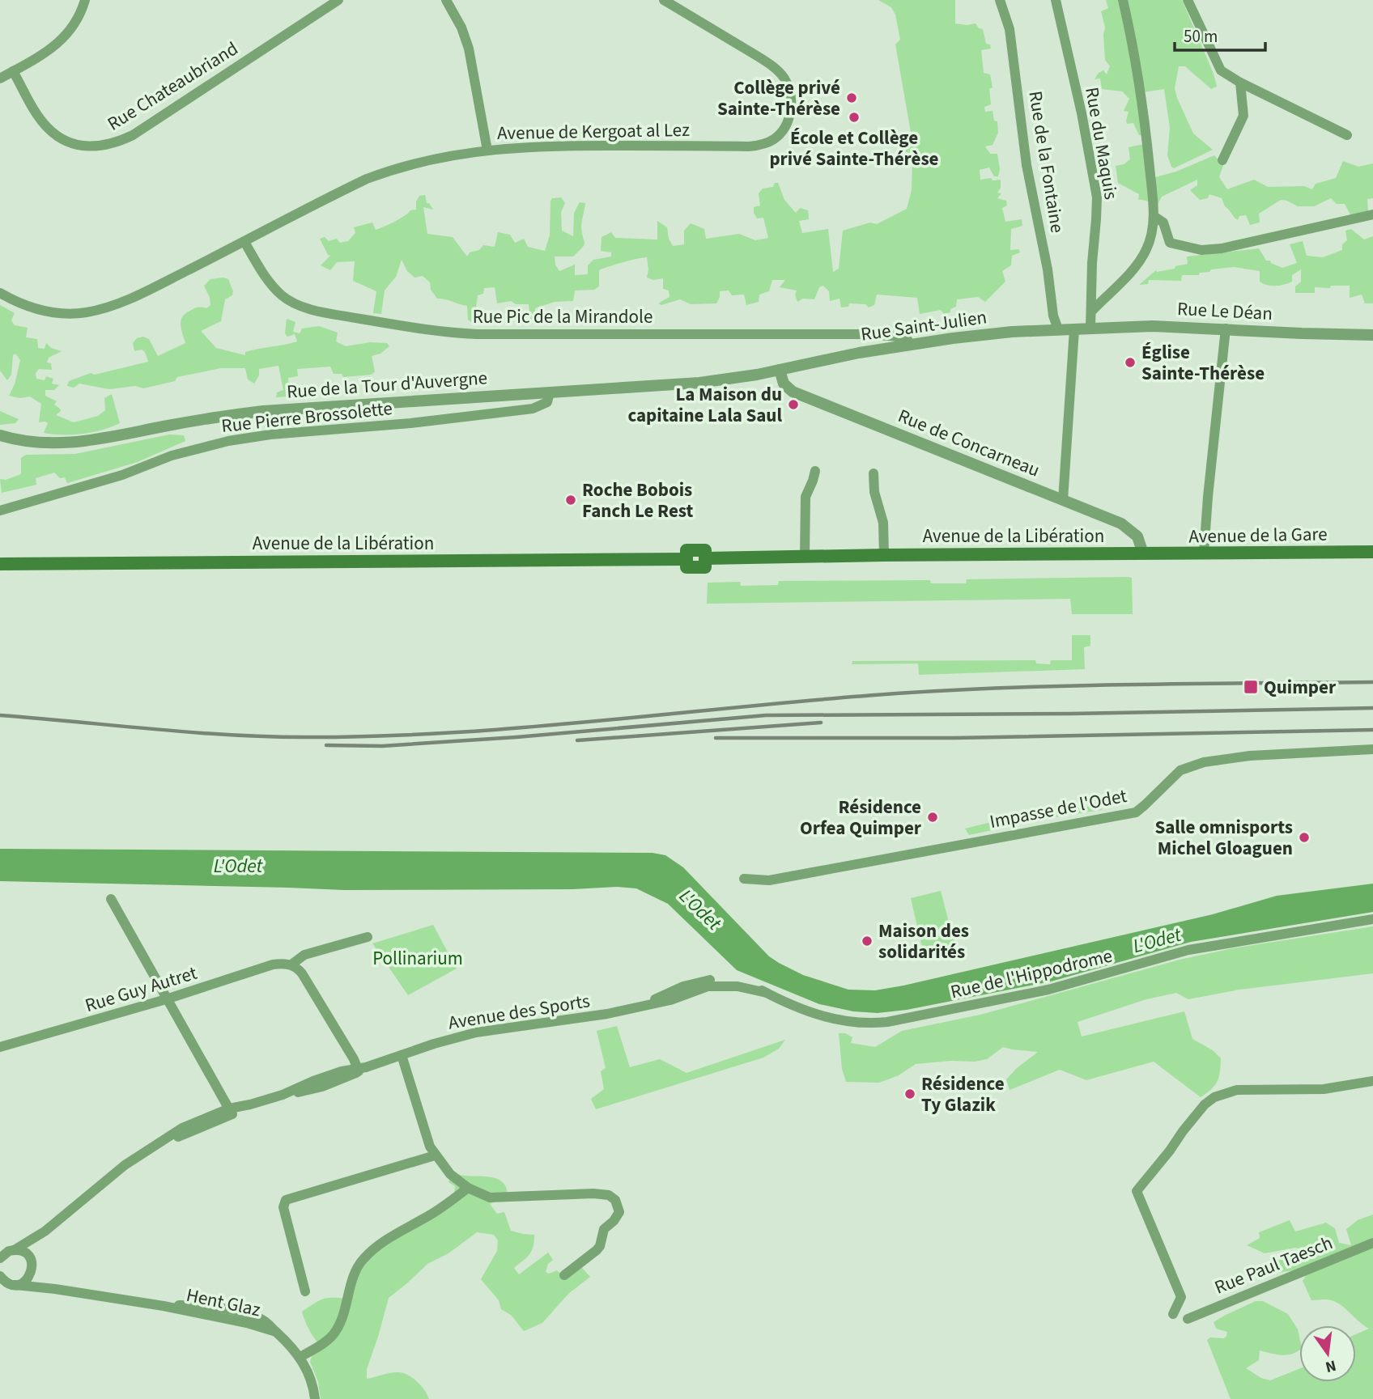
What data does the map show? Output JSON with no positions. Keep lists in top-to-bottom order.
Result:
{
  "streets": {
    "main road": ["Avenue de la Gare", "Avenue de la Libération"],
    "street": [
      "Rue Chateaubriand",
      "Avenue de Kergoat al Lez",
      "Rue du Maquis",
      "Rue de la Fontaine",
      "Rue Le Déan",
      "Rue Pic de la Mirandole",
      "Rue Saint-Julien",
      "Rue de la Tour d'Auvergne",
      "Rue Pierre Brossolette",
      "Rue de Concarneau",
      "Impasse de l'Odet",
      "Rue de l'Hippodrome",
      "Rue Guy Autret",
      "Avenue des Sports",
      "Rue Paul Taesch",
      "Hent Glaz"
    ]
  },
  "crossings": [
    ["Avenue de Kergoat al Lez", "Rue Pic de la Mirandole"],
    ["Rue du Maquis", "Rue Le Déan"],
    ["Rue de la Fontaine", "Rue Saint-Julien"],
    ["Rue Le Déan", "Rue Saint-Julien"],
    ["Rue Pic de la Mirandole", "Rue Saint-Julien"],
    ["Rue Saint-Julien", "Rue de la Tour d'Auvergne"],
    ["Rue Saint-Julien", "Rue de Concarneau"],
    ["Rue de la Tour d'Auvergne", "Rue Pierre Brossolette"],
    ["Rue de la Tour d'Auvergne", "Rue de Concarneau"],
    ["Rue de Concarneau", "Avenue de la Gare"],
    ["Rue de Concarneau", "Avenue de la Libération"],
    ["Avenue de la Gare", "Avenue de la Libération"],
    ["Rue de l'Hippodrome", "Avenue des Sports"]
  ],
  "water": ["L'Odet"],
  "parks": ["Pollinarium"],
  "places": {
    "other": [
      "Collège privé Sainte-Thérèse",
      "École et Collège privé Sainte-Thérèse",
      "Église Sainte-Thérèse",
      "La Maison du capitaine Lala Saul",
      "Roche Bobois Fanch Le Rest",
      "Résidence Orfea Quimper",
      "Salle omnisports Michel Gloaguen",
      "Maison des solidarités",
      "Résidence Ty Glazik"
    ],
    "transit": ["Quimper"]
  },
  "scale_bar": "50 m",
  "north": "bottom"
}
